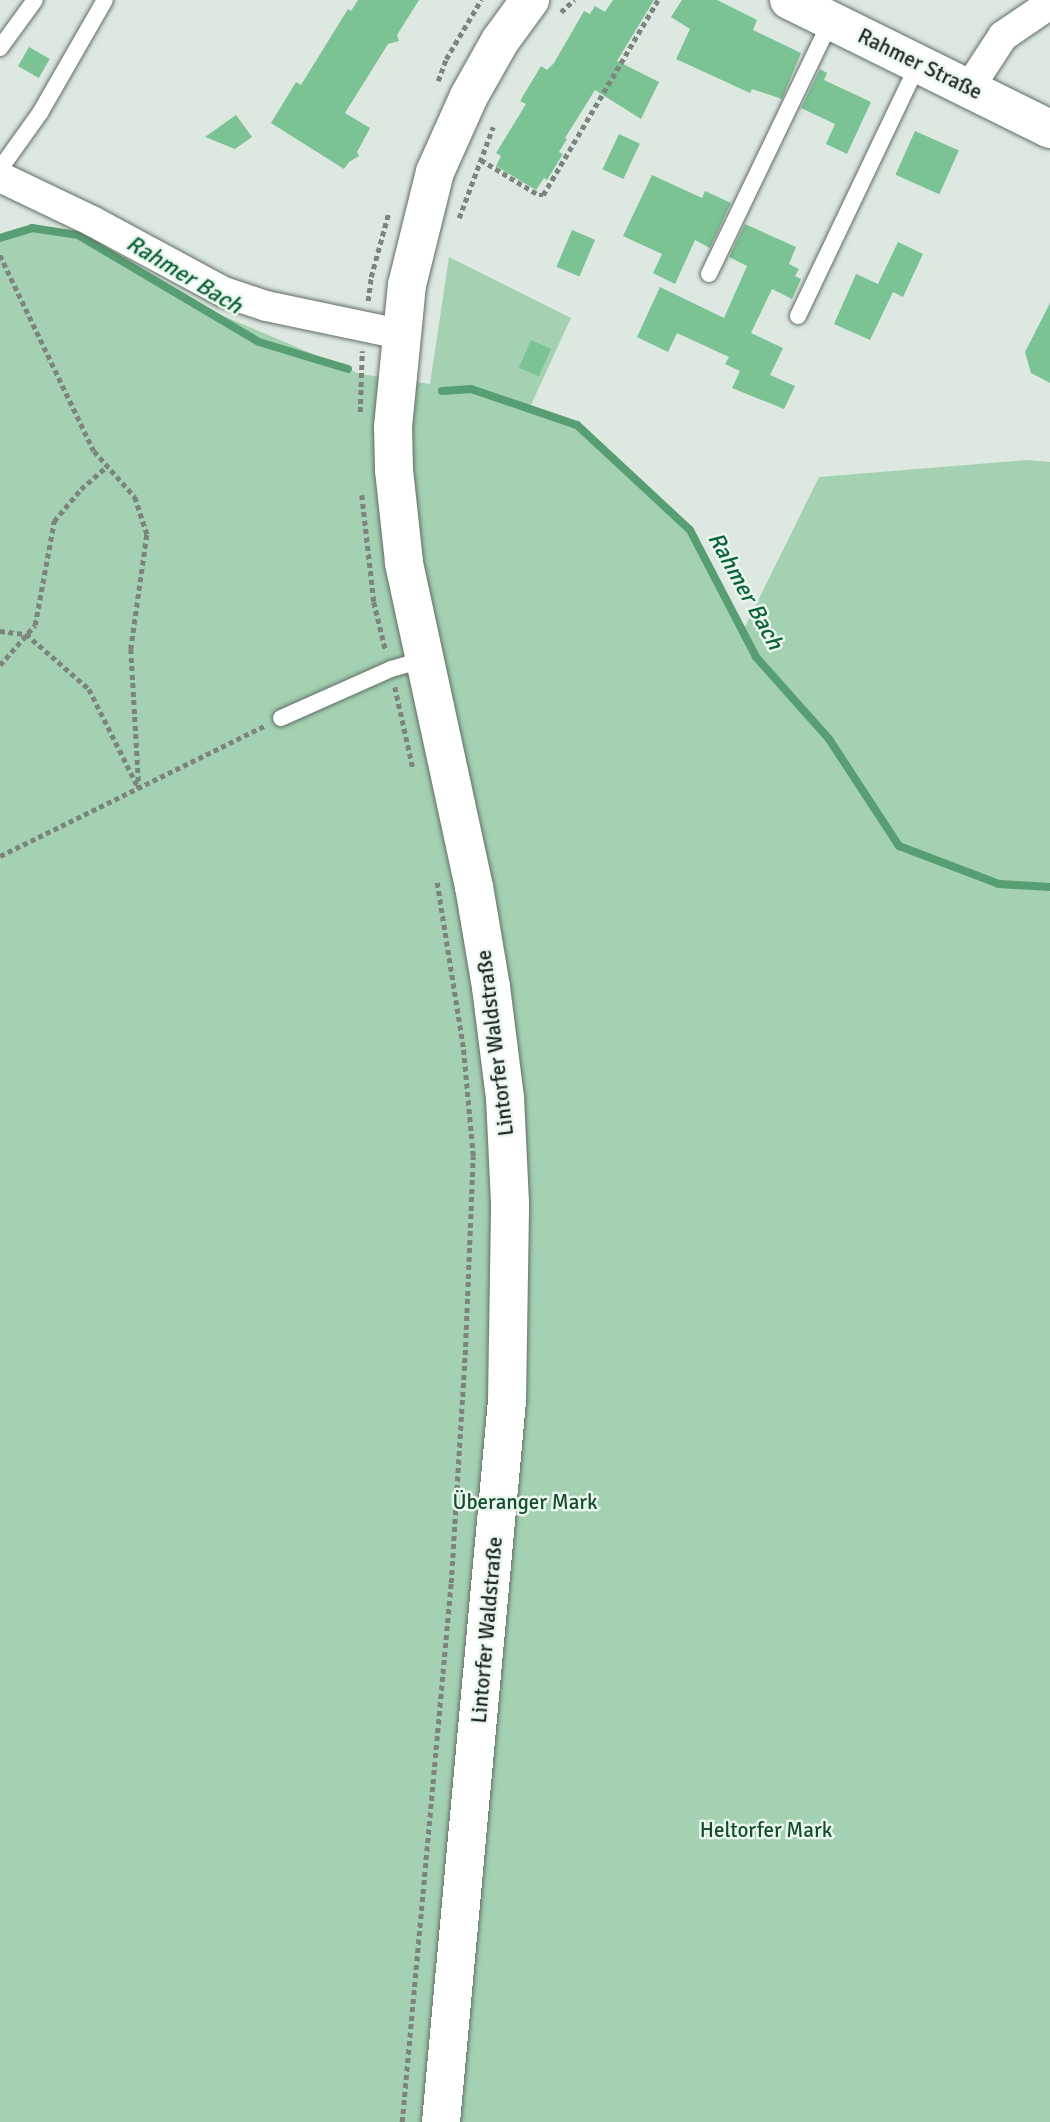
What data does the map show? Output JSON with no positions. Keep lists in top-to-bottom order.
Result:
{
  "streets": {
    "main road": ["Rahmer Straße", "Lintorfer Waldstraße"]
  },
  "water": ["Rahmer Bach"],
  "parks": ["Überanger Mark", "Heltorfer Mark"]
}
